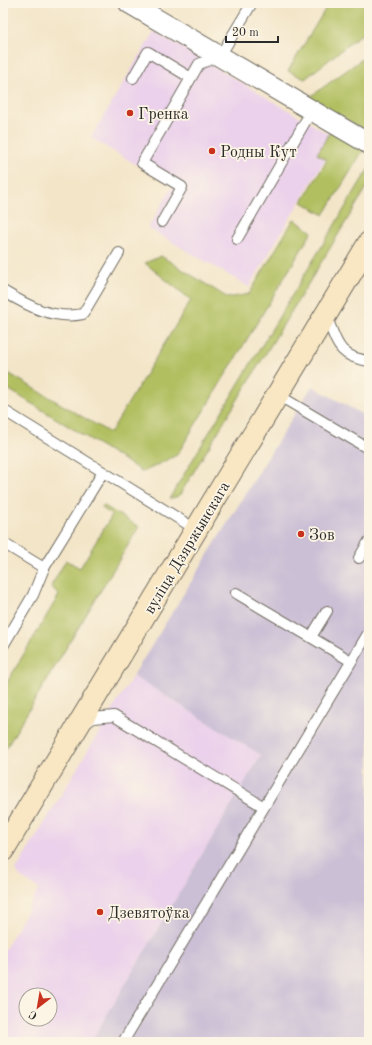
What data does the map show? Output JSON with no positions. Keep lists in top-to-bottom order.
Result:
{
  "streets": {
    "main road": ["вуліца Дзяржынскага"]
  },
  "places": [
    "Гренка",
    "Родны Кут",
    "Зов",
    "Дзевятоўка"
  ],
  "scale_bar": "20 m",
  "north": "bottom left"
}
